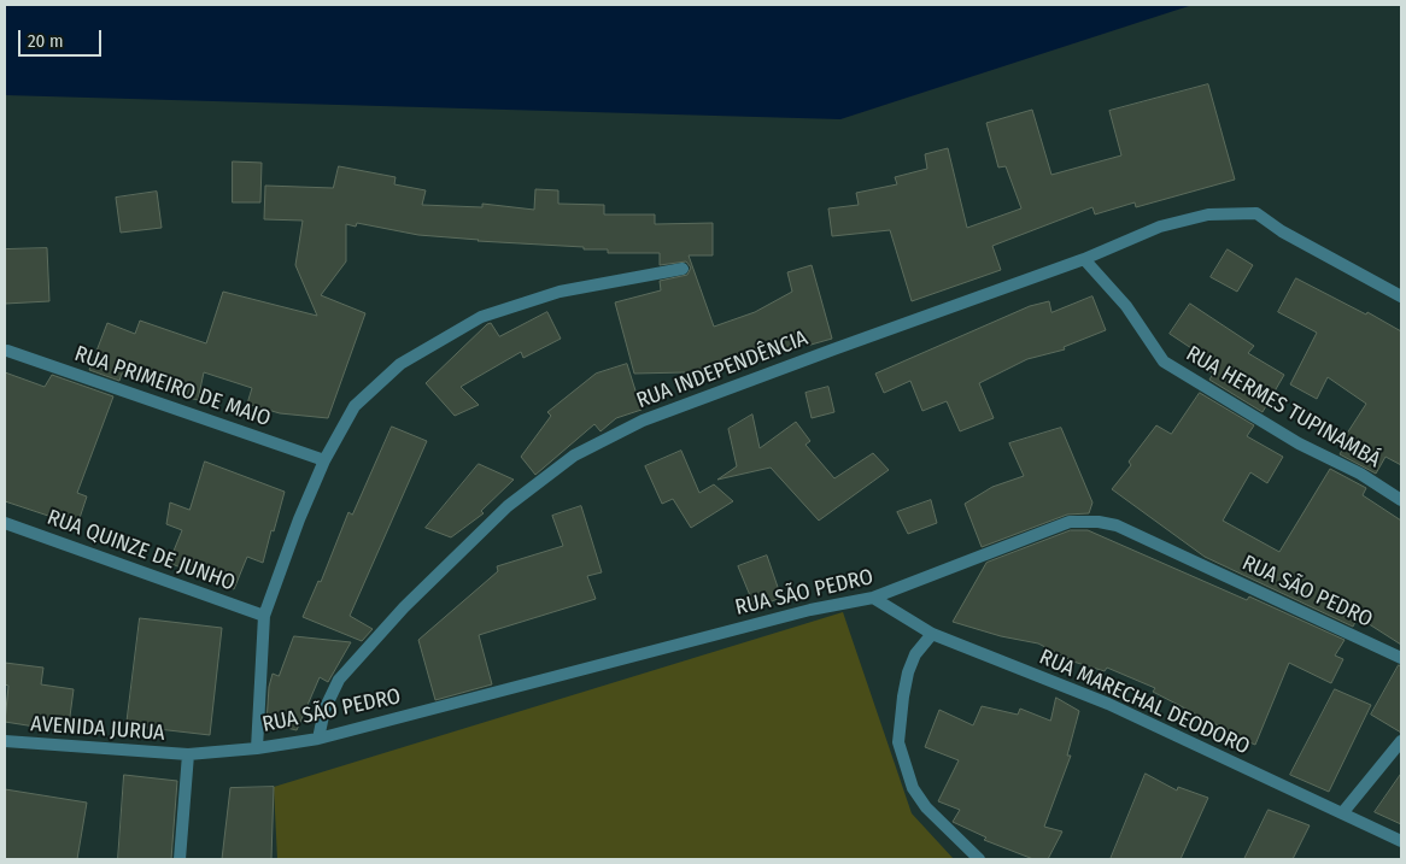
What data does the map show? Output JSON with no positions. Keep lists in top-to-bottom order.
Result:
{
  "streets": {
    "street": [
      "RUA INDEPENDÊNCIA",
      "RUA PRIMEIRO DE MAIO",
      "RUA HERMES TUPINAMBÁ",
      "RUA QUINZE DE JUNHO",
      "RUA SÃO PEDRO",
      "RUA MARECHAL DEODORO",
      "AVENIDA JURUA"
    ]
  },
  "crossings": [
    ["RUA INDEPENDÊNCIA", "RUA HERMES TUPINAMBÁ"],
    ["RUA INDEPENDÊNCIA", "RUA SÃO PEDRO"],
    ["RUA SÃO PEDRO", "RUA MARECHAL DEODORO"],
    ["RUA SÃO PEDRO", "AVENIDA JURUA"]
  ],
  "scale_bar": "20 m"
}
